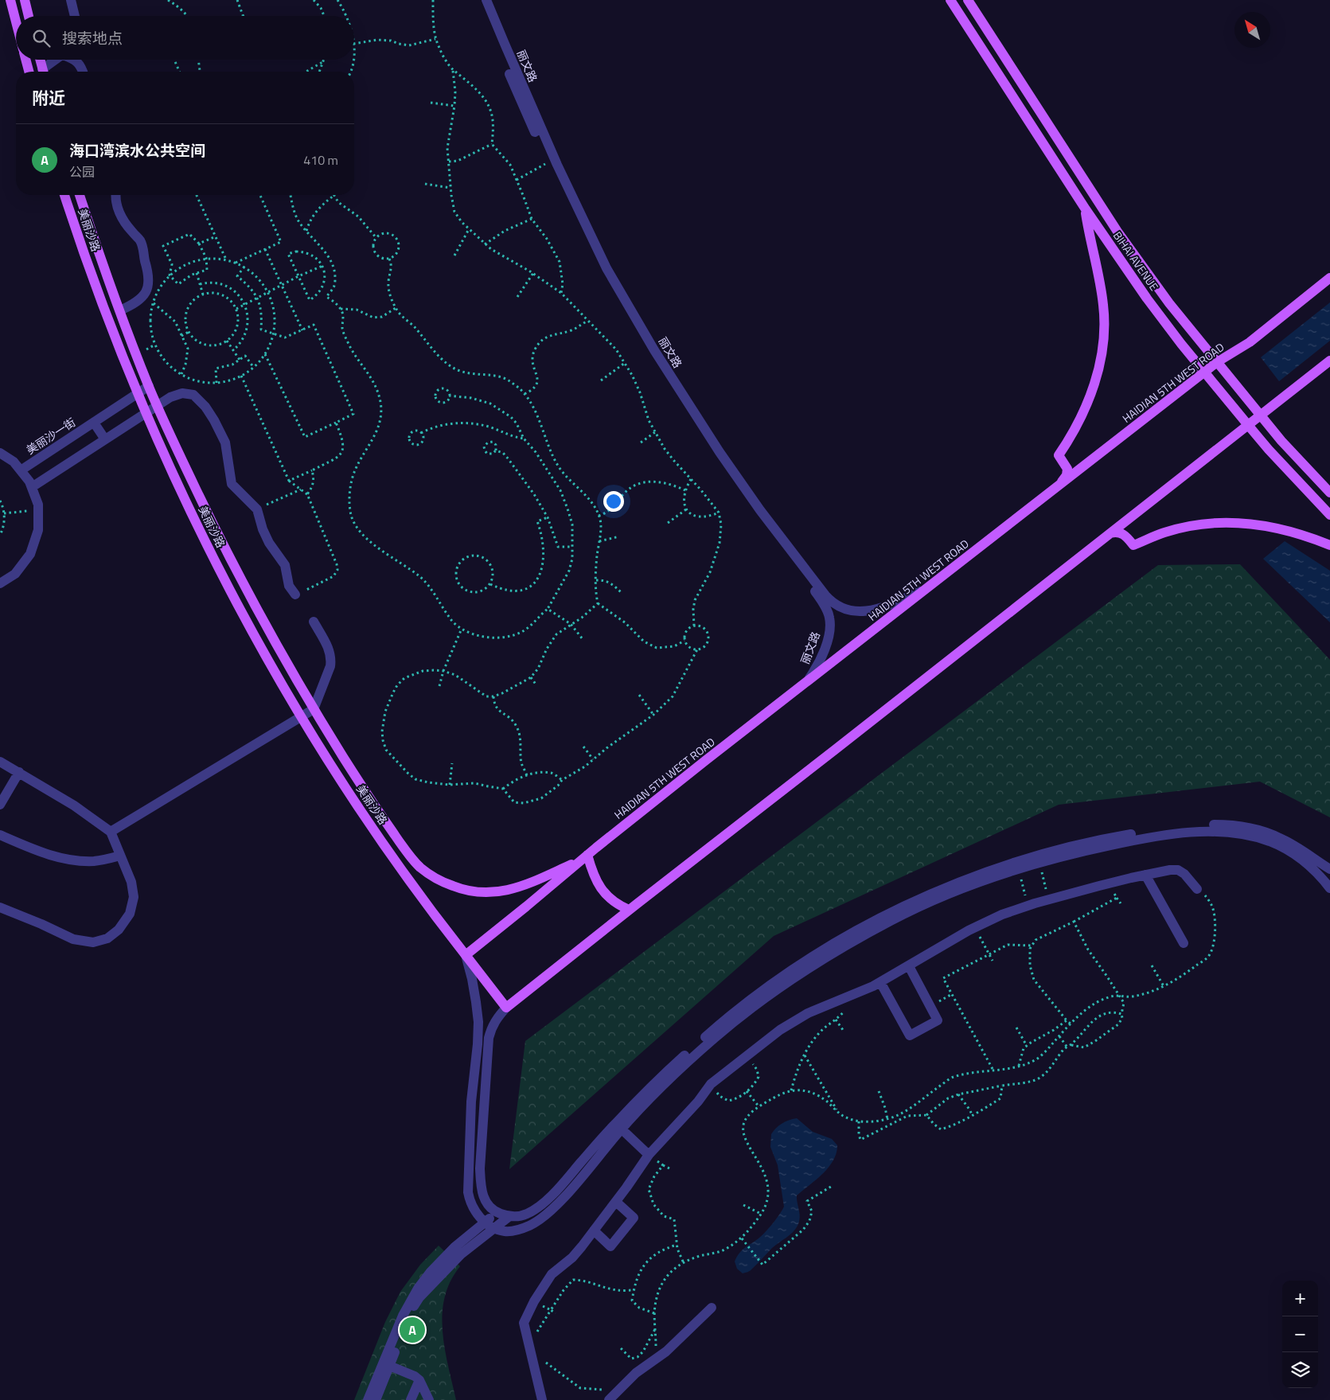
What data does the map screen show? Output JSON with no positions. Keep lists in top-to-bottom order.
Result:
{
  "streets": {
    "main road": ["美丽沙路", "BIHAI AVENUE", "HAIDIAN 5TH WEST ROAD"],
    "street": ["丽文路", "美丽沙一街"]
  },
  "crossings": [
    ["丽文路", "HAIDIAN 5TH WEST ROAD"],
    ["美丽沙路", "HAIDIAN 5TH WEST ROAD"],
    ["美丽沙路", "美丽沙一街"],
    ["BIHAI AVENUE", "HAIDIAN 5TH WEST ROAD"]
  ],
  "north": "top left",
  "page": {
    "search": "搜索地点",
    "heading": "附近",
    "list": [
      {
        "mark": "A",
        "name": "海口湾滨水公共空间",
        "note": "公园",
        "value": "410 m"
      }
    ],
    "map_buttons": ["+", "−"],
    "pins": "A"
  }
}
